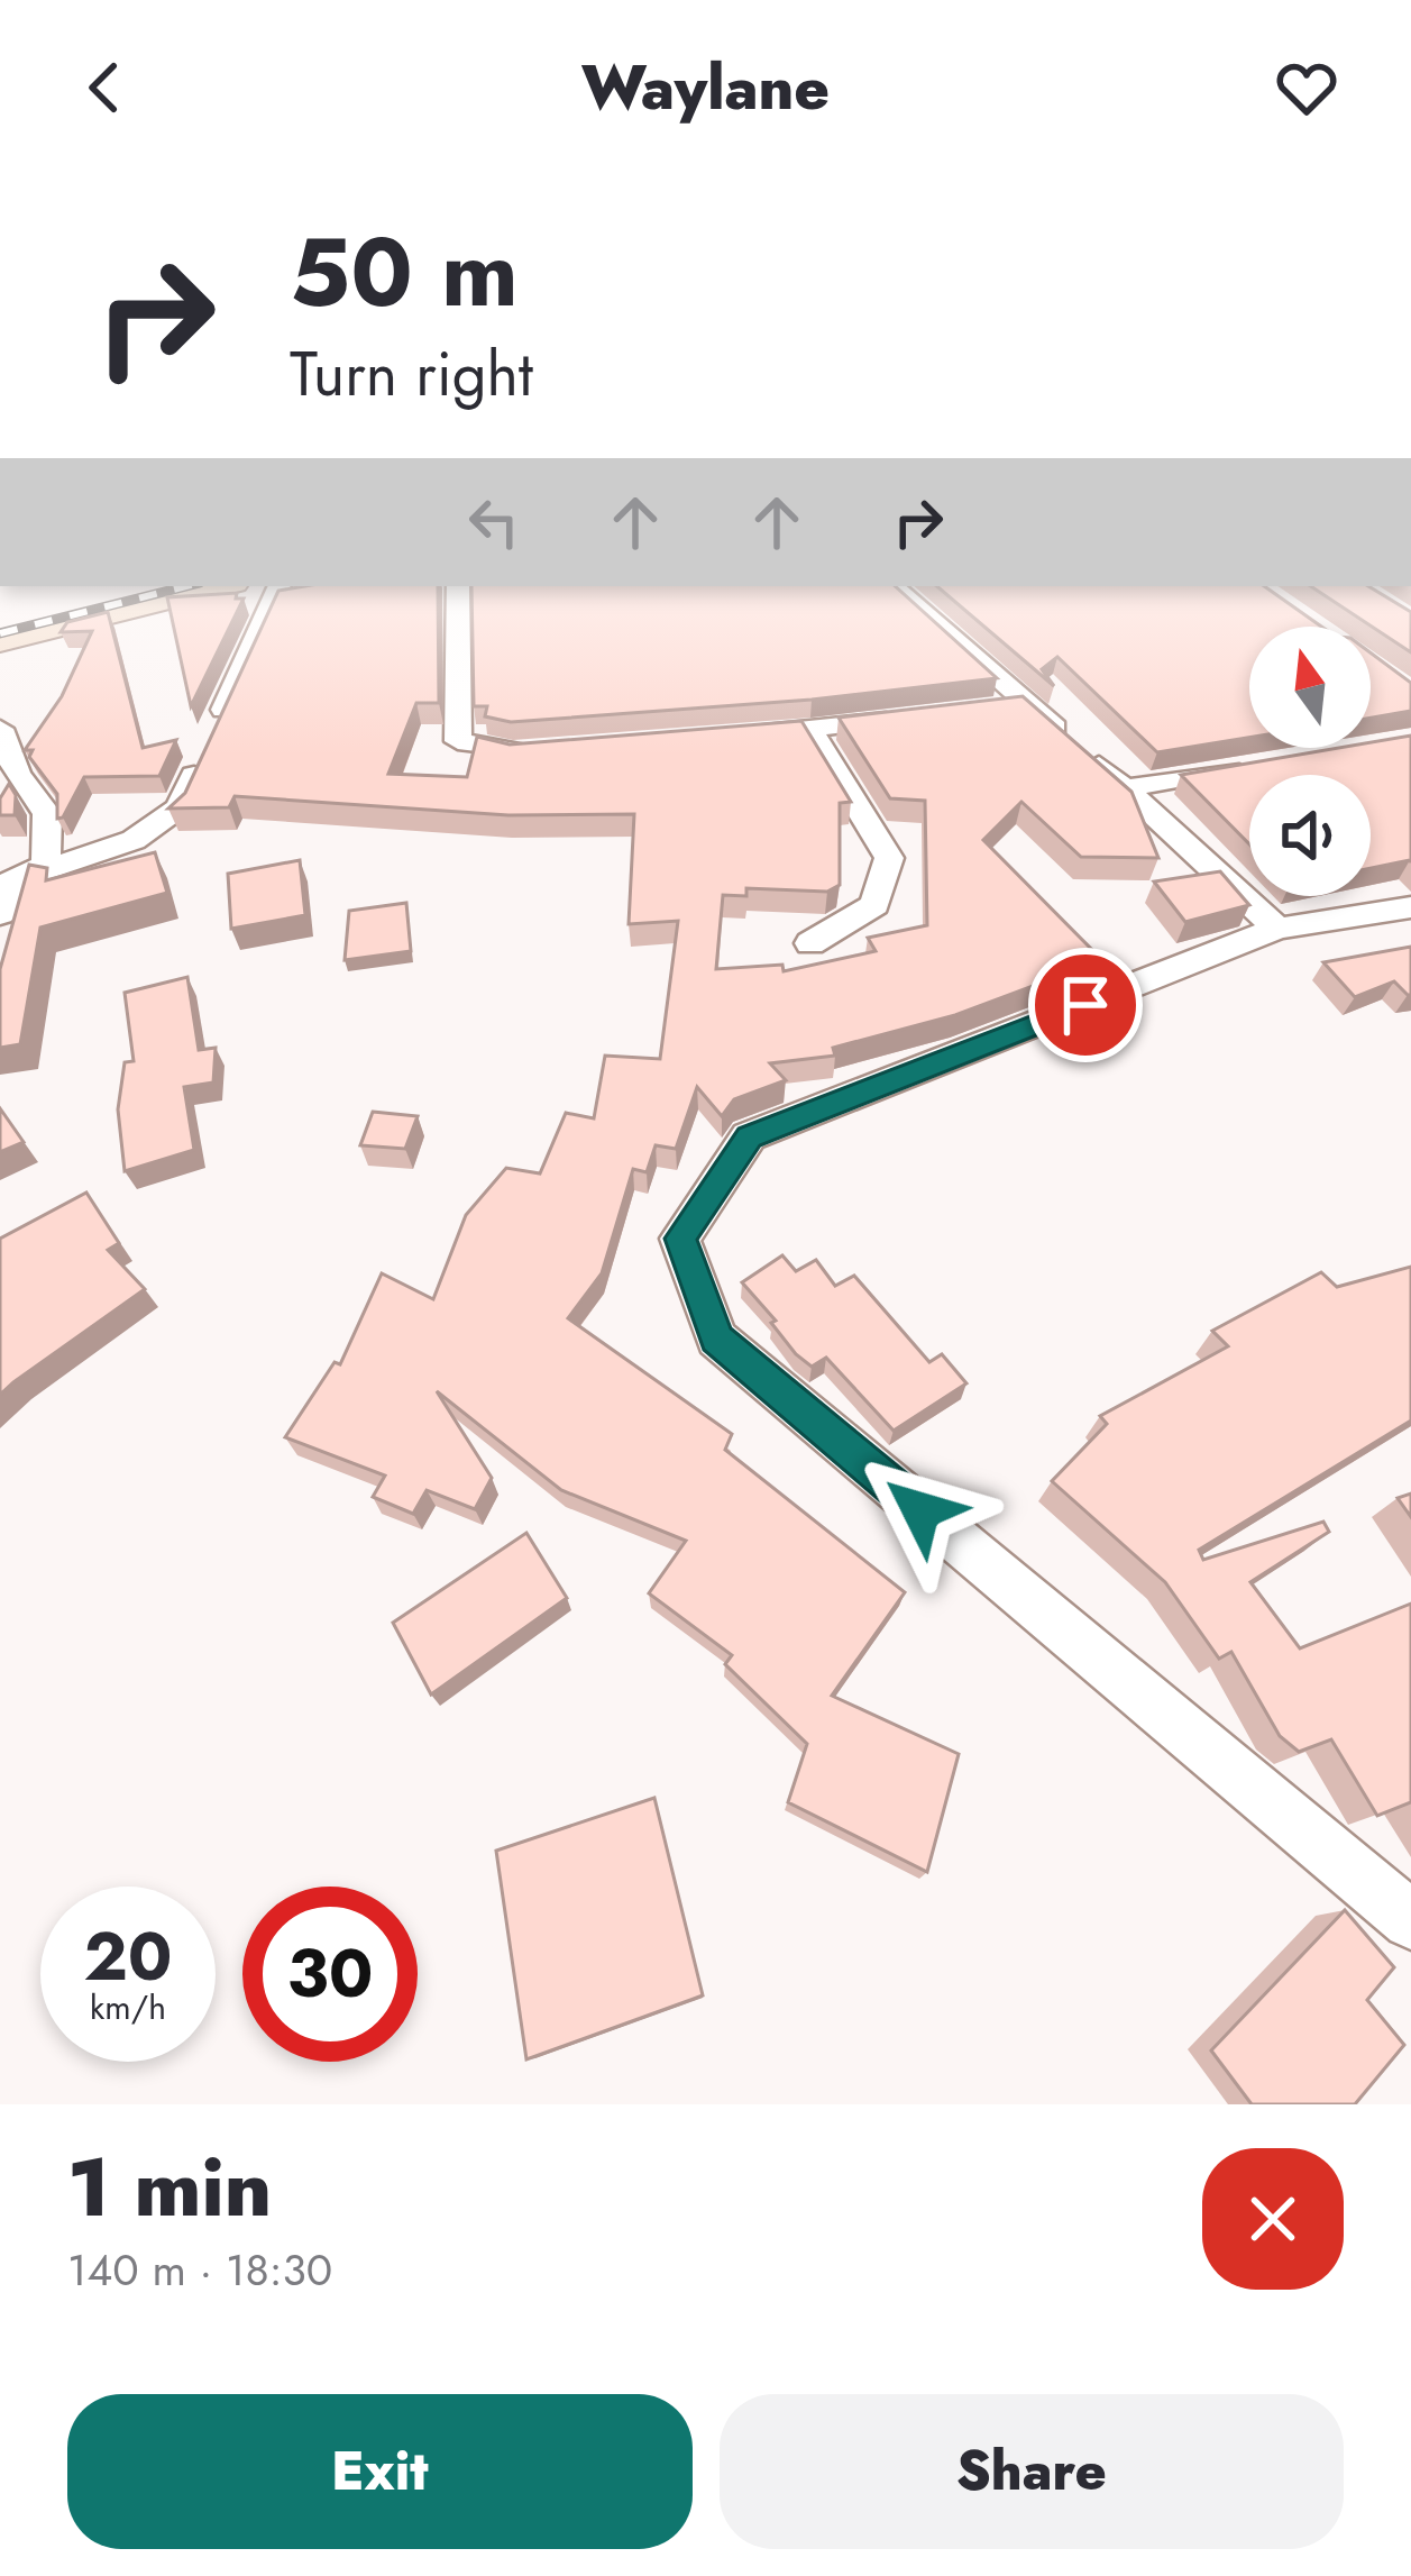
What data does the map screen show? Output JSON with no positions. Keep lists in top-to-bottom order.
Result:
{
  "north": "top",
  "page": {
    "header": "Waylane",
    "turn": ["50 m", "Turn right"],
    "speed": "20 km/h",
    "limit": "30",
    "heading": ["1 min", "140 m · 18:30"],
    "buttons": ["Exit", "Share"]
  }
}
